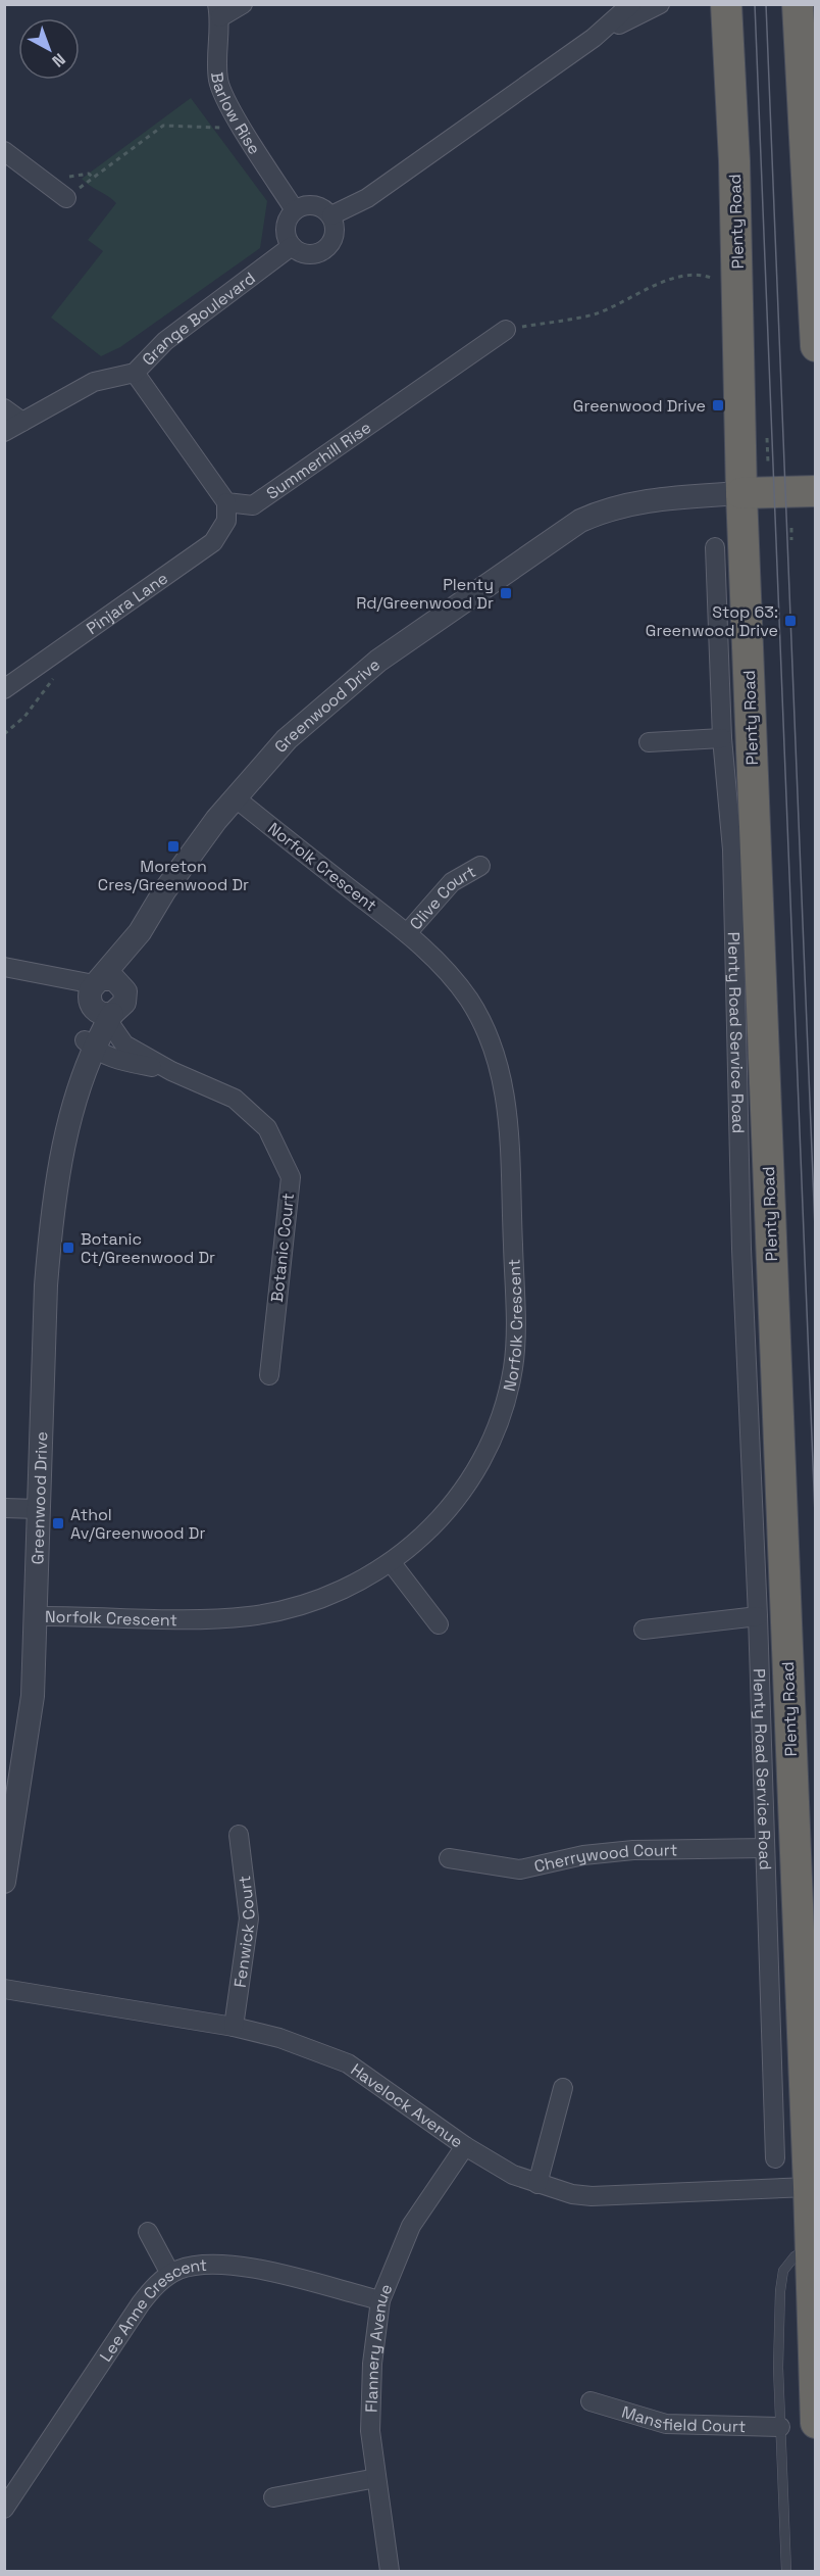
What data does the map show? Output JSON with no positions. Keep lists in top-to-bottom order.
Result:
{
  "streets": {
    "highway": ["Plenty Road"],
    "street": [
      "Barlow Rise",
      "Grange Boulevard",
      "Summerhill Rise",
      "Pinjara Lane",
      "Greenwood Drive",
      "Norfolk Crescent",
      "Clive Court",
      "Plenty Road Service Road",
      "Botanic Court",
      "Cherrywood Court",
      "Fenwick Court",
      "Havelock Avenue",
      "Lee Anne Crescent",
      "Flannery Avenue",
      "Mansfield Court"
    ]
  },
  "crossings": [
    ["Barlow Rise", "Grange Boulevard"],
    ["Plenty Road", "Greenwood Drive"],
    ["Plenty Road", "Plenty Road Service Road"],
    ["Plenty Road", "Havelock Avenue"],
    ["Summerhill Rise", "Pinjara Lane"],
    ["Greenwood Drive", "Norfolk Crescent"],
    ["Greenwood Drive", "Botanic Court"],
    ["Norfolk Crescent", "Clive Court"],
    ["Plenty Road Service Road", "Cherrywood Court"],
    ["Fenwick Court", "Havelock Avenue"],
    ["Havelock Avenue", "Flannery Avenue"],
    ["Lee Anne Crescent", "Flannery Avenue"]
  ],
  "places": {
    "transit": [
      "Greenwood Drive",
      "Plenty Rd/Greenwood Dr",
      "Stop 63: Greenwood Drive",
      "Moreton Cres/Greenwood Dr",
      "Botanic Ct/Greenwood Dr",
      "Athol Av/Greenwood Dr"
    ]
  },
  "north": "bottom right"
}
